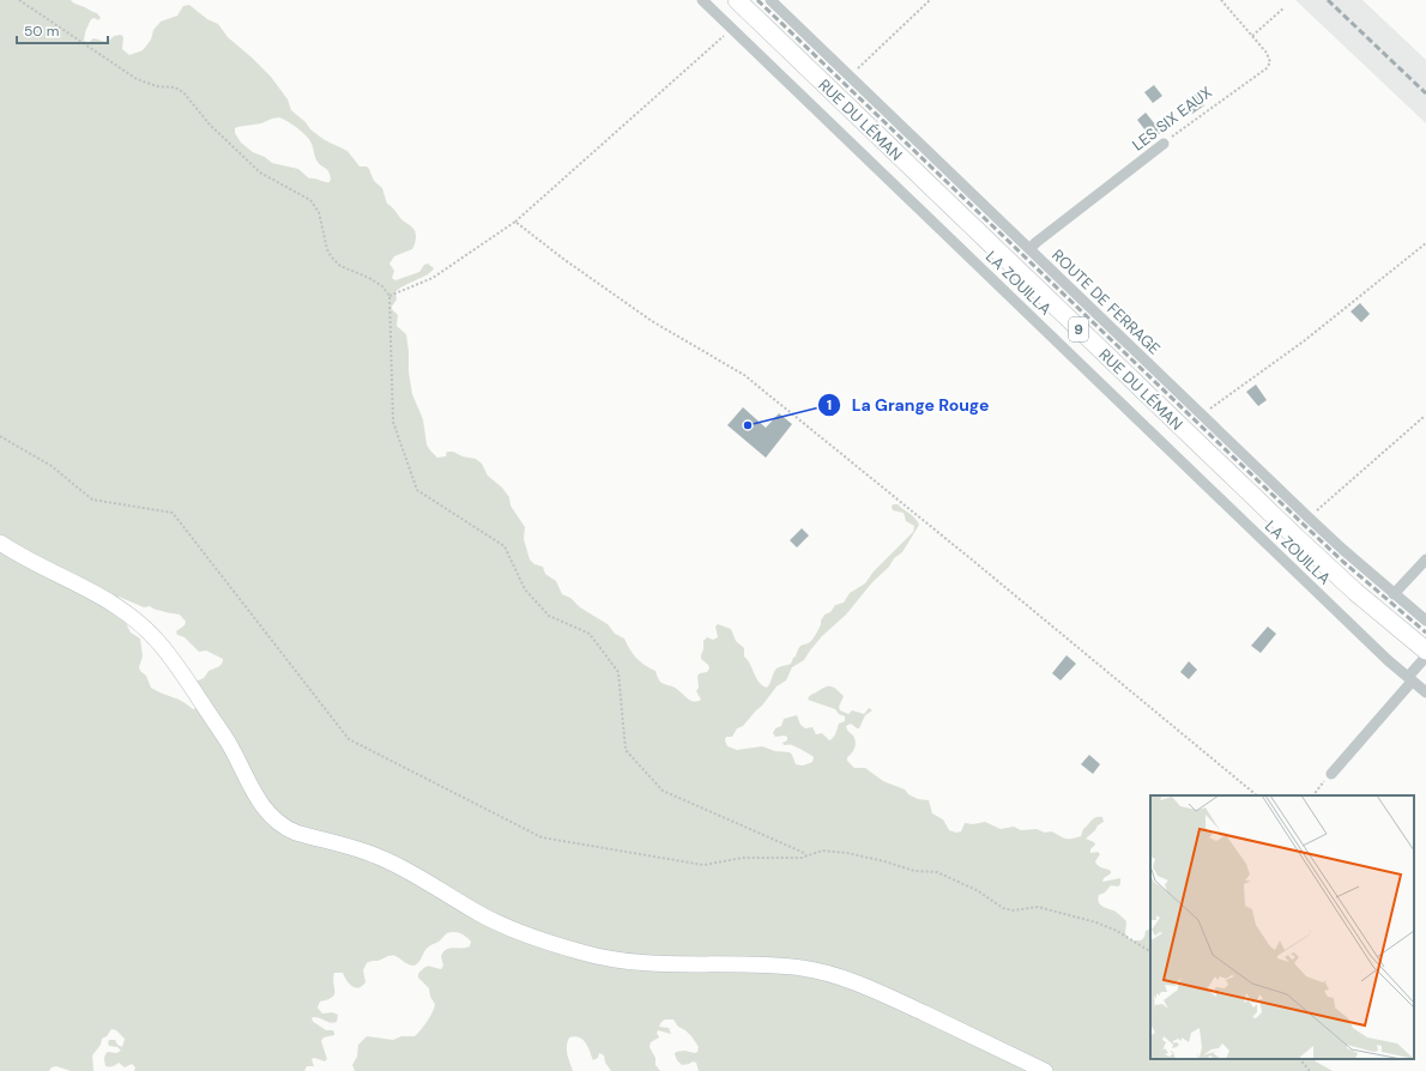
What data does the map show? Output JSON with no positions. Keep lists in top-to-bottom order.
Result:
{
  "streets": {
    "main road": ["RUE DU LÉMAN", "9"],
    "street": ["LES SIX EAUX", "LA ZOUILLA", "ROUTE DE FERRAGE"]
  },
  "crossings": [
    ["LES SIX EAUX", "ROUTE DE FERRAGE"]
  ],
  "places": ["La Grange Rouge"],
  "scale_bar": "50 m"
}
